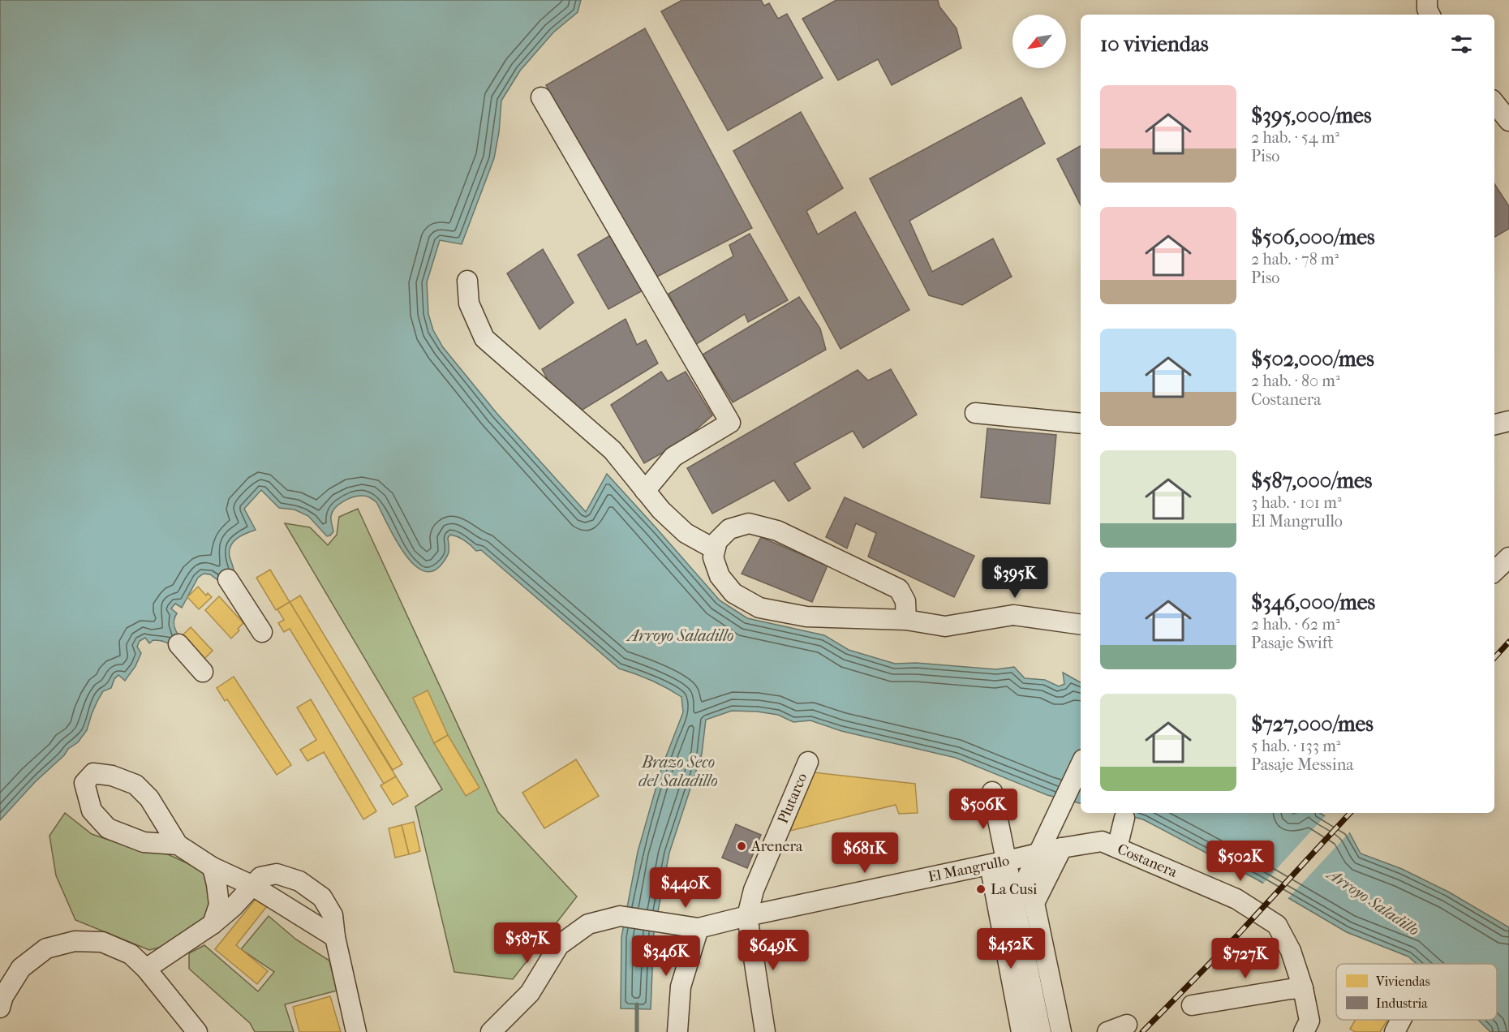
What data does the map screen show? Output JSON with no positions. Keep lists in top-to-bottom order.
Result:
{
  "streets": {
    "street": ["Plutarco", "Costanera", "El Mangrullo"]
  },
  "crossings": [
    ["Plutarco", "El Mangrullo"],
    ["Costanera", "El Mangrullo"]
  ],
  "water": ["Arroyo Saladillo", "Brazo Seco del Saladillo"],
  "places": ["Arenera", "La Cusi"],
  "legend": ["Viviendas", "Industria"],
  "north": "bottom left",
  "page": {
    "heading": "10 viviendas",
    "list": [
      {
        "name": "$395,000/mes",
        "note": "2 hab. · 54 m² · Piso"
      },
      {
        "name": "$506,000/mes",
        "note": "2 hab. · 78 m² · Piso"
      },
      {
        "name": "$502,000/mes",
        "note": "2 hab. · 80 m² · Costanera"
      },
      {
        "name": "$587,000/mes",
        "note": "3 hab. · 101 m² · El Mangrullo"
      },
      {
        "name": "$346,000/mes",
        "note": "2 hab. · 62 m² · Pasaje Swift"
      },
      {
        "name": "$727,000/mes",
        "note": "5 hab. · 133 m² · Pasaje Messina"
      }
    ],
    "price": [
      "$395K",
      "$506K",
      "$681K",
      "$502K",
      "$440K",
      "$587K",
      "$452K",
      "$649K",
      "$346K",
      "$727K"
    ]
  }
}
